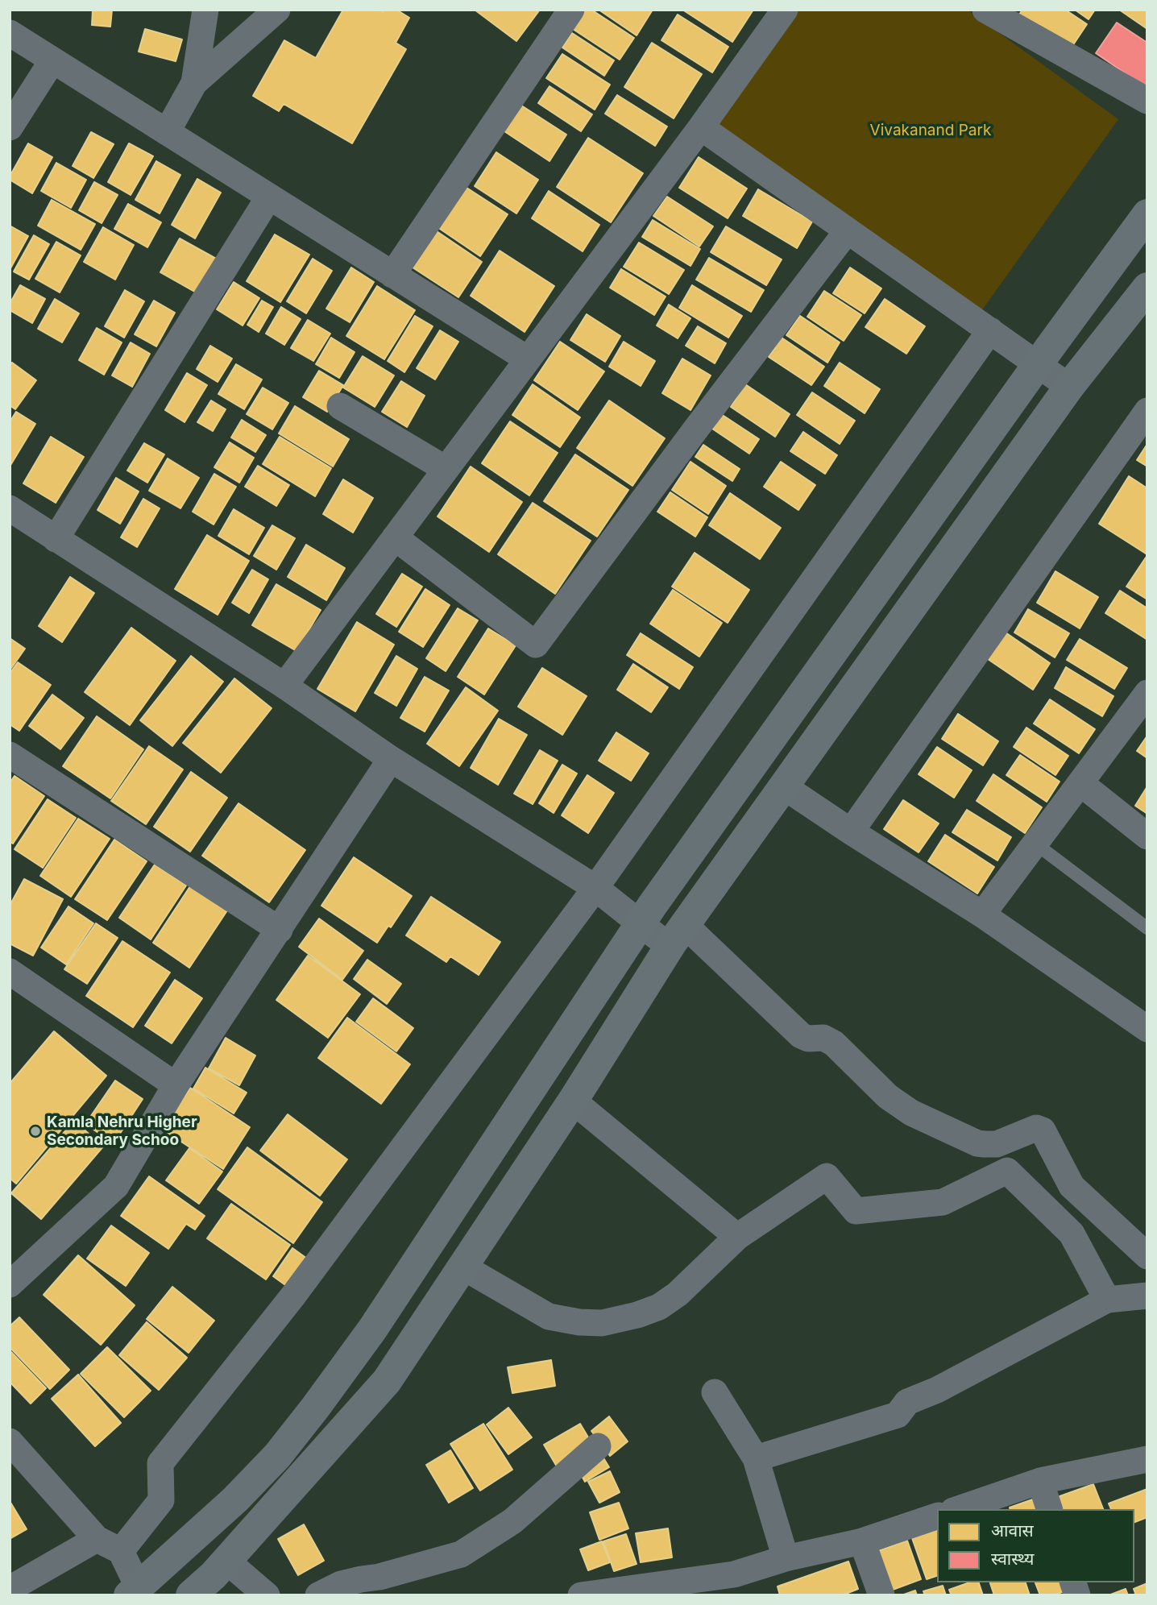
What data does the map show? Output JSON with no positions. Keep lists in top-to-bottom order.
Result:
{
  "parks": ["Vivakanand Park"],
  "places": ["Kamla Nehru Higher Secondary Schoo"],
  "legend": ["आवास", "स्वास्थ्य"]
}
